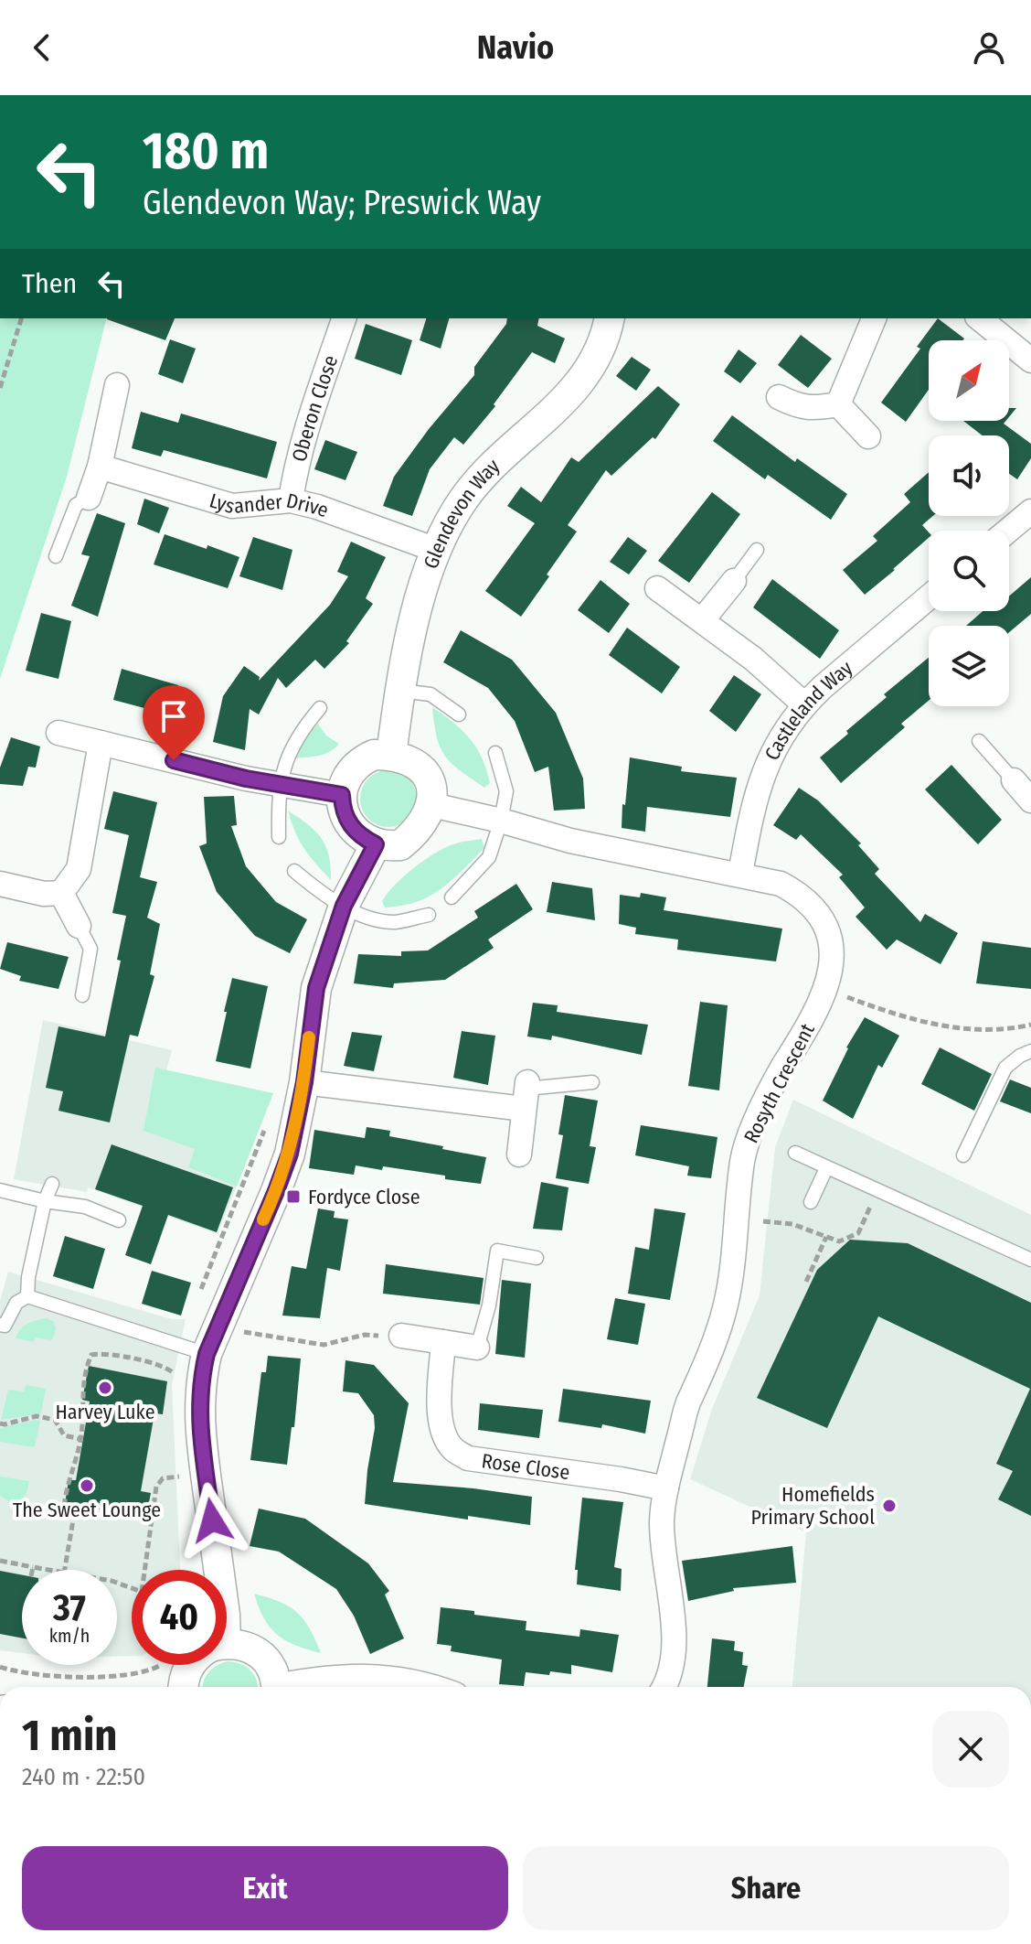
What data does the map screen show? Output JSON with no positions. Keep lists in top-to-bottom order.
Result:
{
  "streets": {
    "street": [
      "Oberon Close",
      "Lysander Drive",
      "Glendevon Way",
      "Castleland Way",
      "Rosyth Crescent",
      "Rose Close"
    ]
  },
  "crossings": [
    ["Oberon Close", "Lysander Drive"],
    ["Lysander Drive", "Glendevon Way"],
    ["Glendevon Way", "Rosyth Crescent"],
    ["Castleland Way", "Rosyth Crescent"],
    ["Rosyth Crescent", "Rose Close"]
  ],
  "places": {
    "transit": ["Fordyce Close"],
    "other": ["Harvey Luke", "The Sweet Lounge", "Homefields Primary School"]
  },
  "north": "top right",
  "page": {
    "header": "Navio",
    "turn": ["180 m", "Glendevon Way; Preswick Way"],
    "then": "Then",
    "speed": "37 km/h",
    "limit": "40",
    "heading": ["1 min", "240 m · 22:50"],
    "buttons": ["Exit", "Share"]
  }
}
